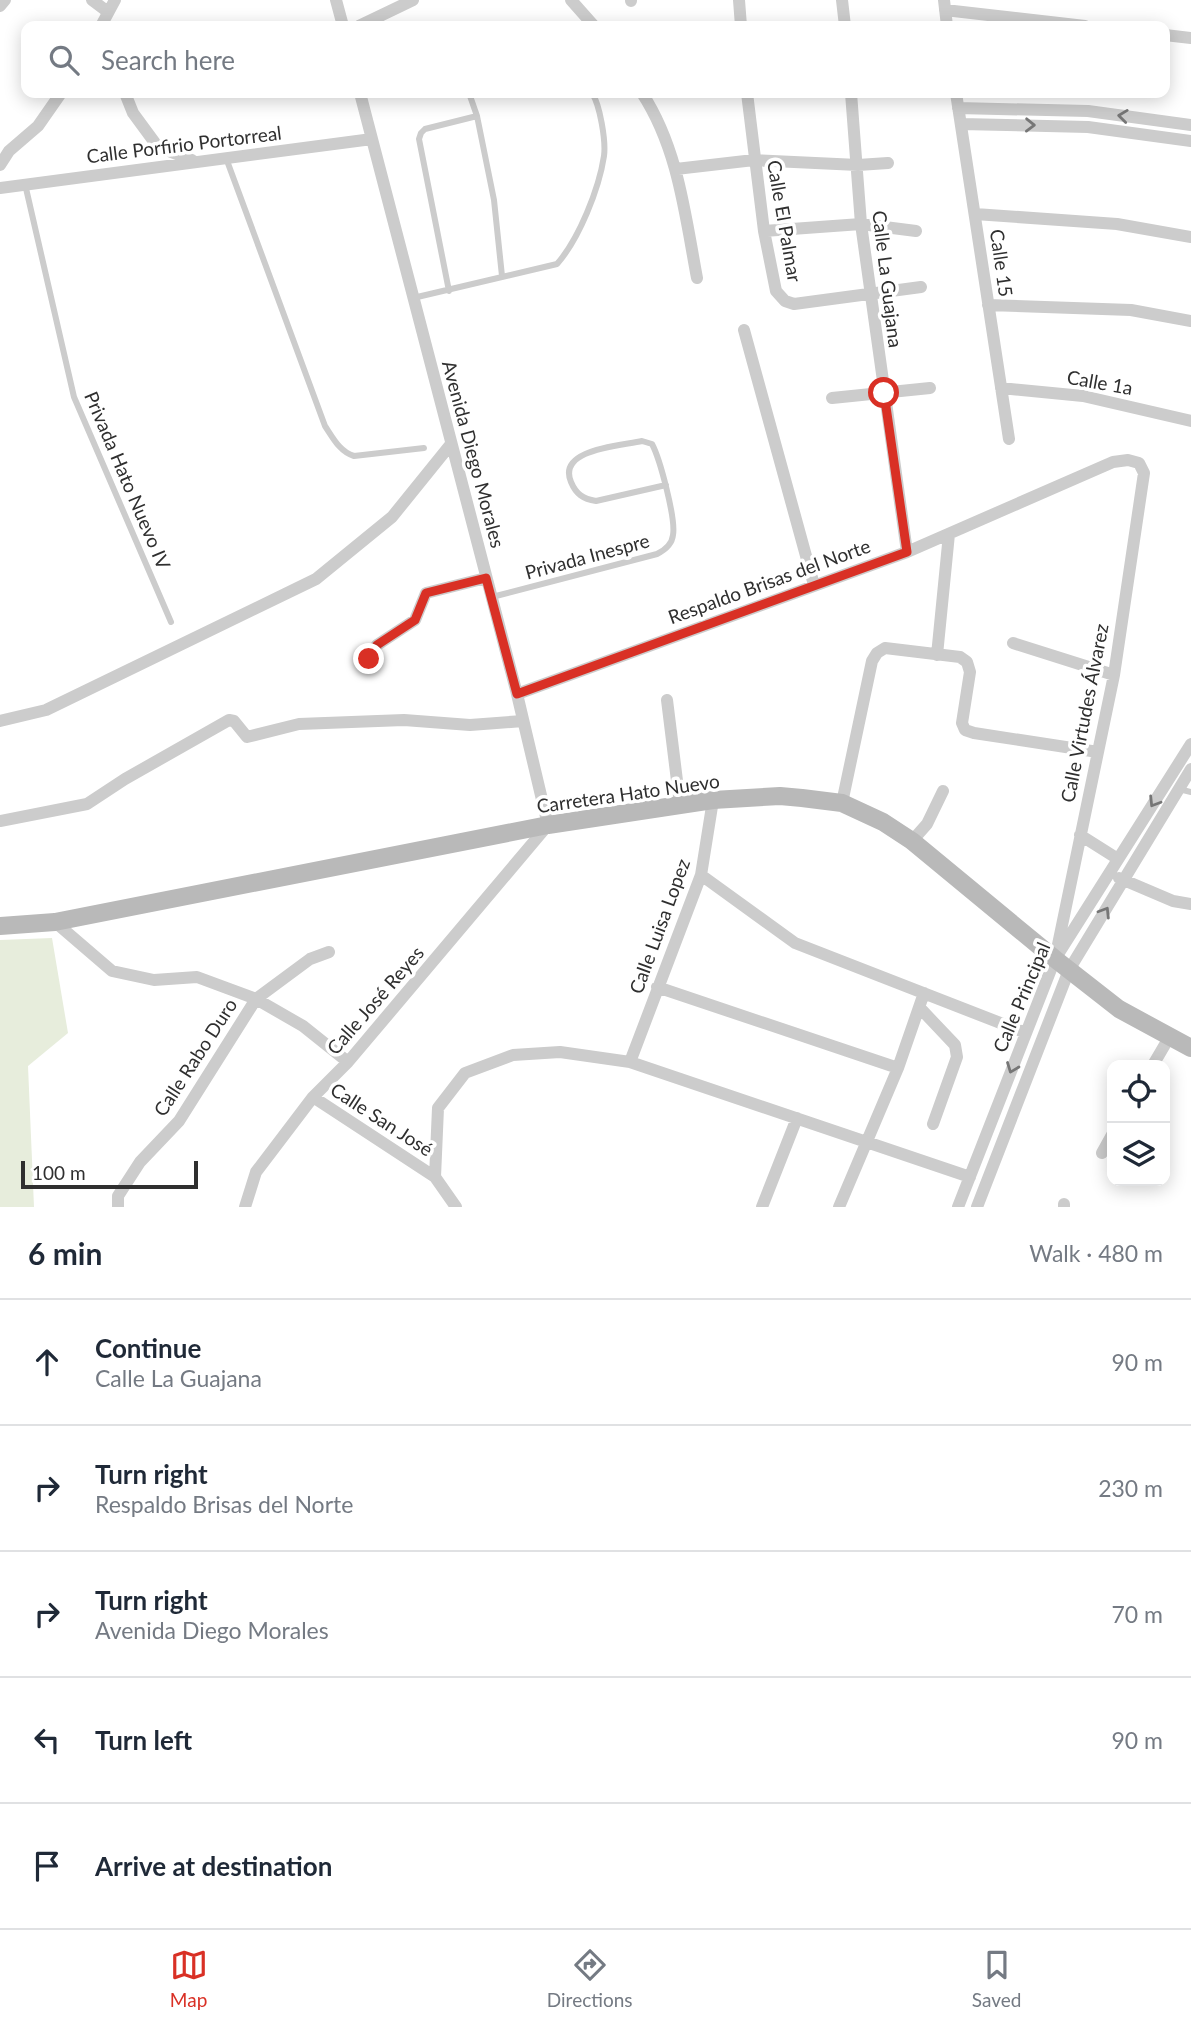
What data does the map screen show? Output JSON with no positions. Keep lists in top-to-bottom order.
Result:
{
  "streets": {
    "main road": ["Carretera Hato Nuevo"],
    "street": [
      "Calle Porfirio Portorreal",
      "Calle El Palmar",
      "Calle 15",
      "Calle La Guajana",
      "Calle 1a",
      "Avenida Diego Morales",
      "Respaldo Brisas del Norte",
      "Calle Virtudes Álvarez",
      "Calle Luisa Lopez",
      "Calle Principal",
      "Calle José Reyes",
      "Calle Rabo Duro",
      "Calle San José"
    ],
    "lane": ["Privada Hato Nuevo IV", "Privada Inespre"]
  },
  "crossings": [
    ["Calle Porfirio Portorreal", "Avenida Diego Morales"],
    ["Calle Porfirio Portorreal", "Privada Hato Nuevo IV"],
    ["Calle El Palmar", "Calle La Guajana"],
    ["Calle 15", "Calle 1a"],
    ["Calle La Guajana", "Respaldo Brisas del Norte"],
    ["Avenida Diego Morales", "Privada Inespre"],
    ["Avenida Diego Morales", "Respaldo Brisas del Norte"],
    ["Avenida Diego Morales", "Carretera Hato Nuevo"],
    ["Avenida Diego Morales", "Calle José Reyes"],
    ["Respaldo Brisas del Norte", "Calle Virtudes Álvarez"],
    ["Calle Virtudes Álvarez", "Carretera Hato Nuevo"],
    ["Calle Virtudes Álvarez", "Calle Principal"],
    ["Carretera Hato Nuevo", "Calle Luisa Lopez"],
    ["Carretera Hato Nuevo", "Calle Principal"],
    ["Carretera Hato Nuevo", "Calle José Reyes"],
    ["Calle José Reyes", "Calle San José"]
  ],
  "scale_bar": "100 m",
  "page": {
    "search": "Search here",
    "scale": "100 m",
    "heading": ["6 min", "Walk · 480 m"],
    "list": [
      ["Continue", "Calle La Guajana", "90 m"],
      ["Turn right", "Respaldo Brisas del Norte", "230 m"],
      ["Turn right", "Avenida Diego Morales", "70 m"],
      ["Turn left", "90 m"],
      "Arrive at destination"
    ],
    "nav": ["Map", "Directions", "Saved"]
  }
}
